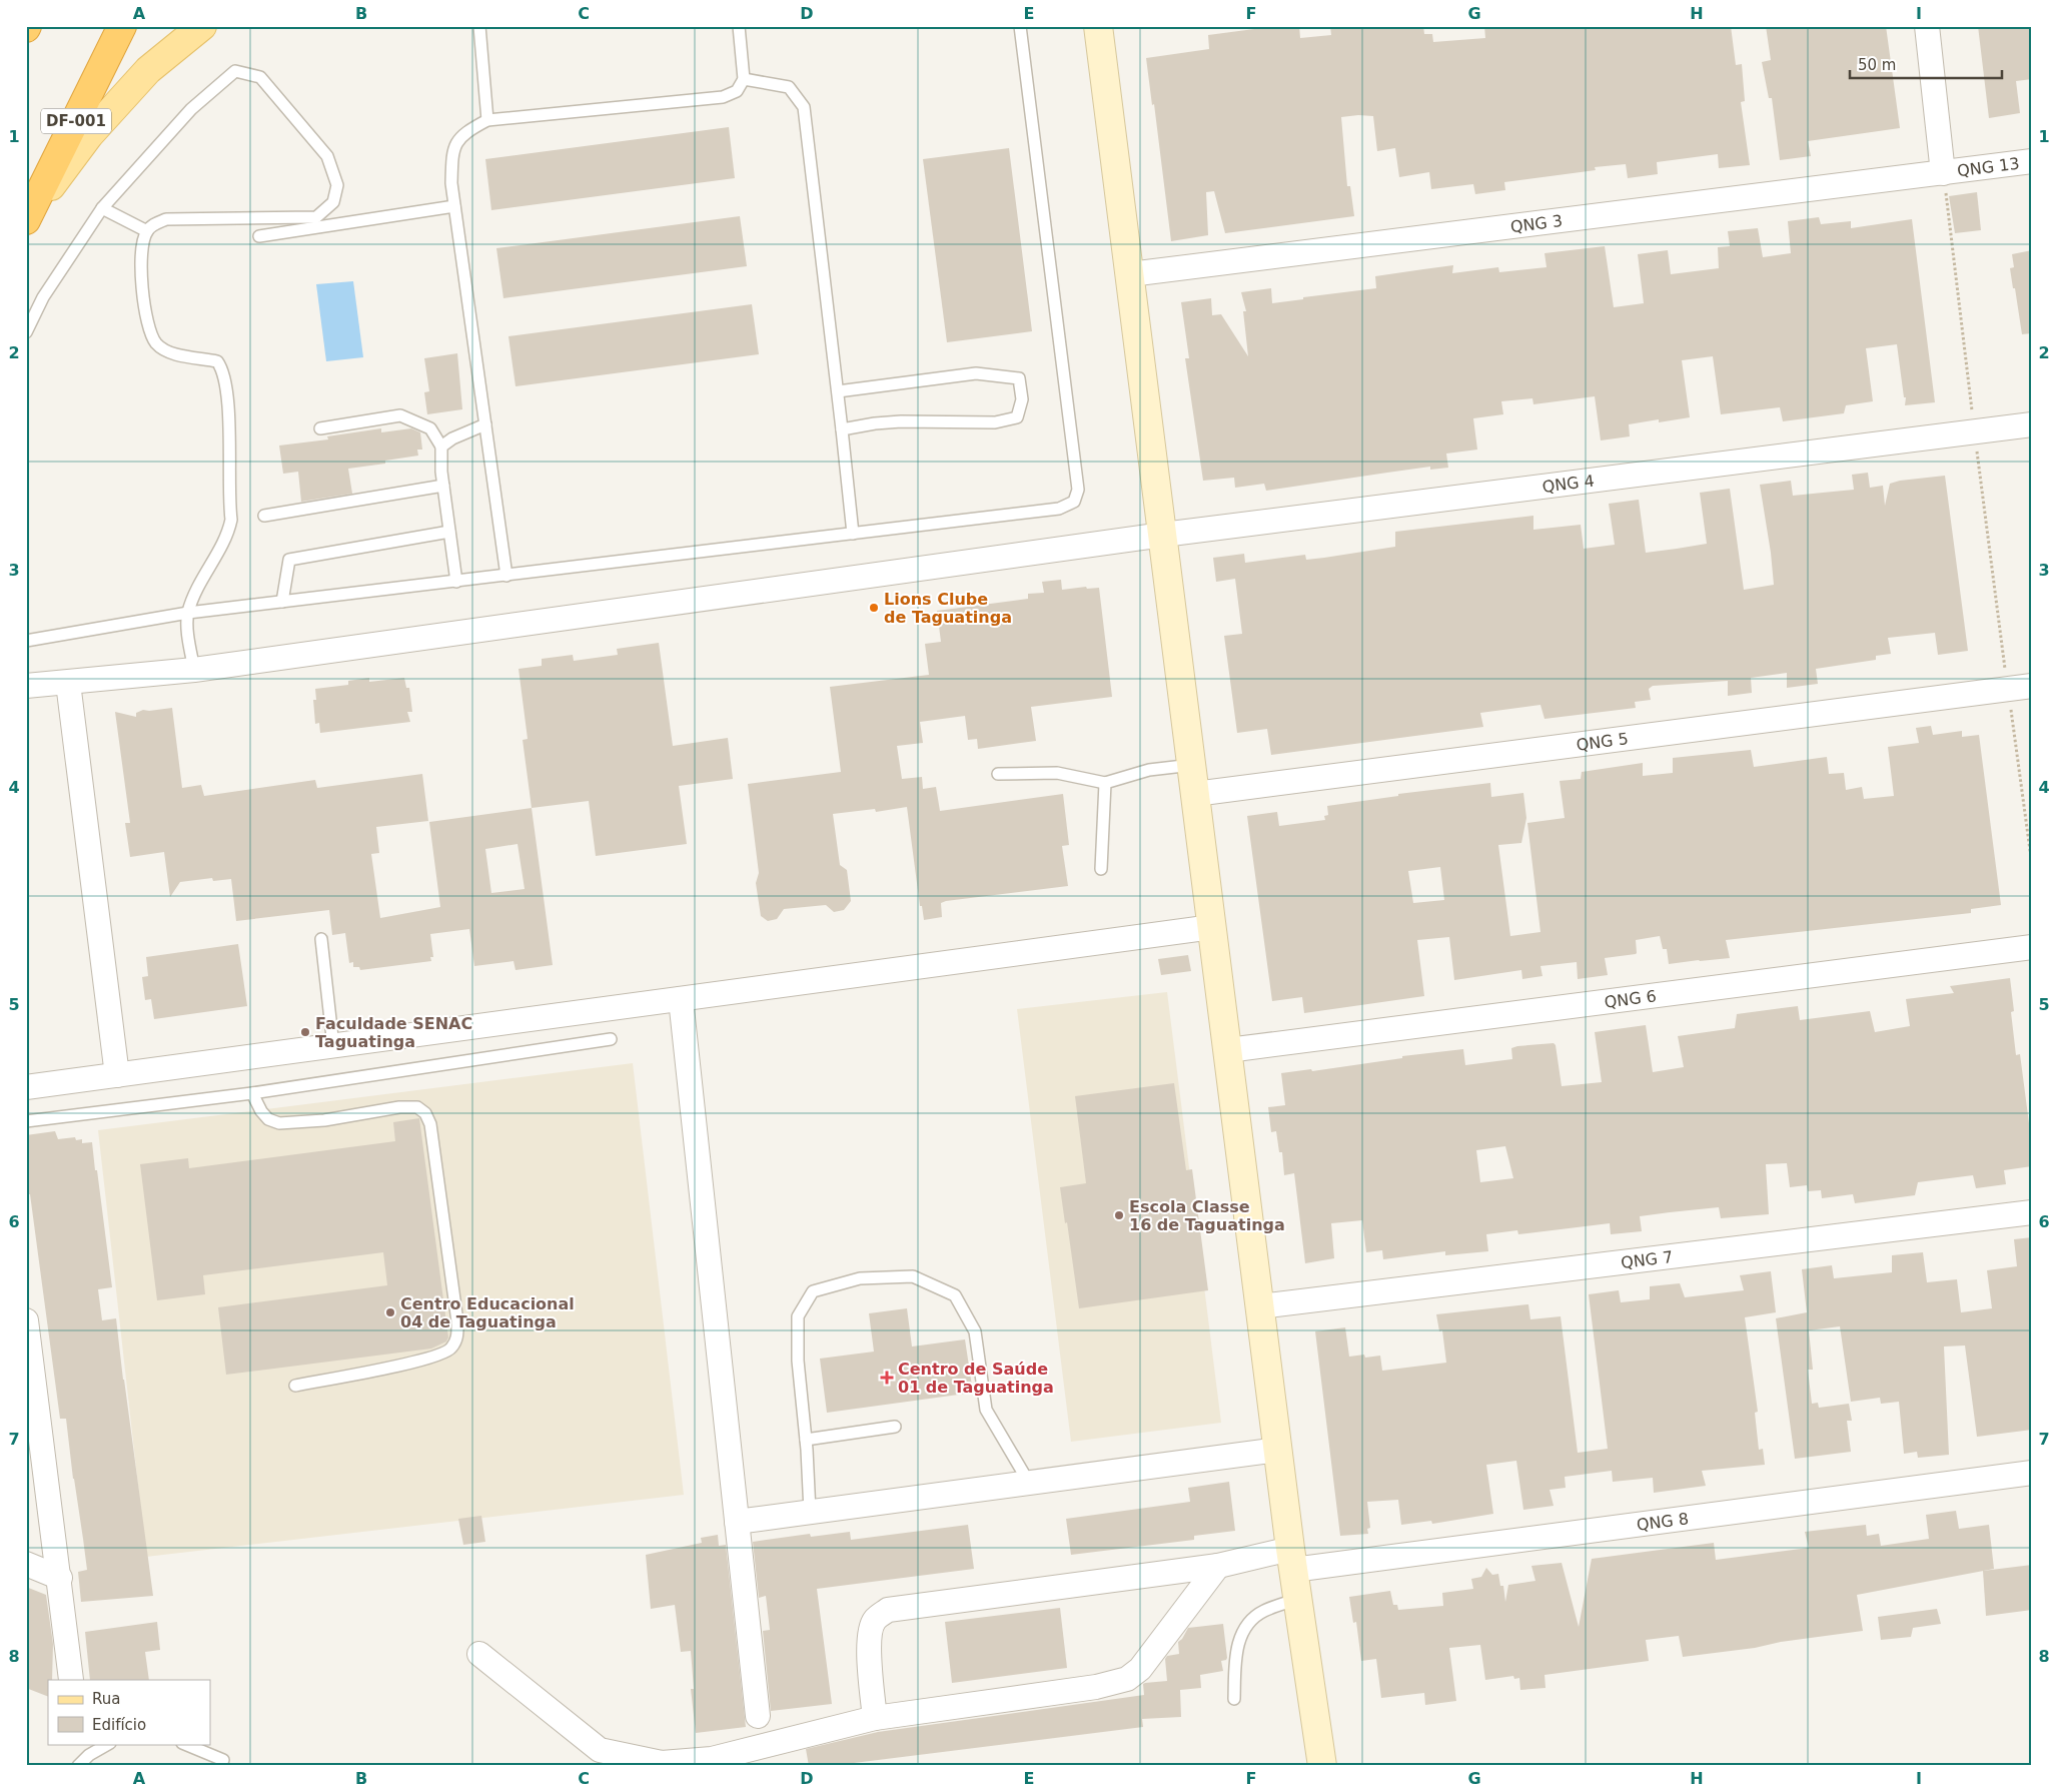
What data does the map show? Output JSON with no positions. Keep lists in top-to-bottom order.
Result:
{
  "streets": {
    "highway": ["DF-001"],
    "street": [
      "QNG 13",
      "QNG 3",
      "QNG 4",
      "QNG 5",
      "QNG 6",
      "QNG 7",
      "QNG 8"
    ]
  },
  "crossings": [
    ["QNG 13", "QNG 3"]
  ],
  "places": {
    "other": [
      "Lions Clube de Taguatinga",
      "Faculdade SENAC Taguatinga",
      "Escola Classe 16 de Taguatinga",
      "Centro Educacional 04 de Taguatinga"
    ],
    "health": ["Centro de Saúde 01 de Taguatinga"]
  },
  "legend": ["Rua", "Edifício"],
  "scale_bar": "50 m",
  "grid": {
    "columns": [
      "A",
      "B",
      "C",
      "D",
      "E",
      "F",
      "G",
      "H",
      "I"
    ],
    "rows": [
      "1",
      "2",
      "3",
      "4",
      "5",
      "6",
      "7",
      "8"
    ]
  }
}
